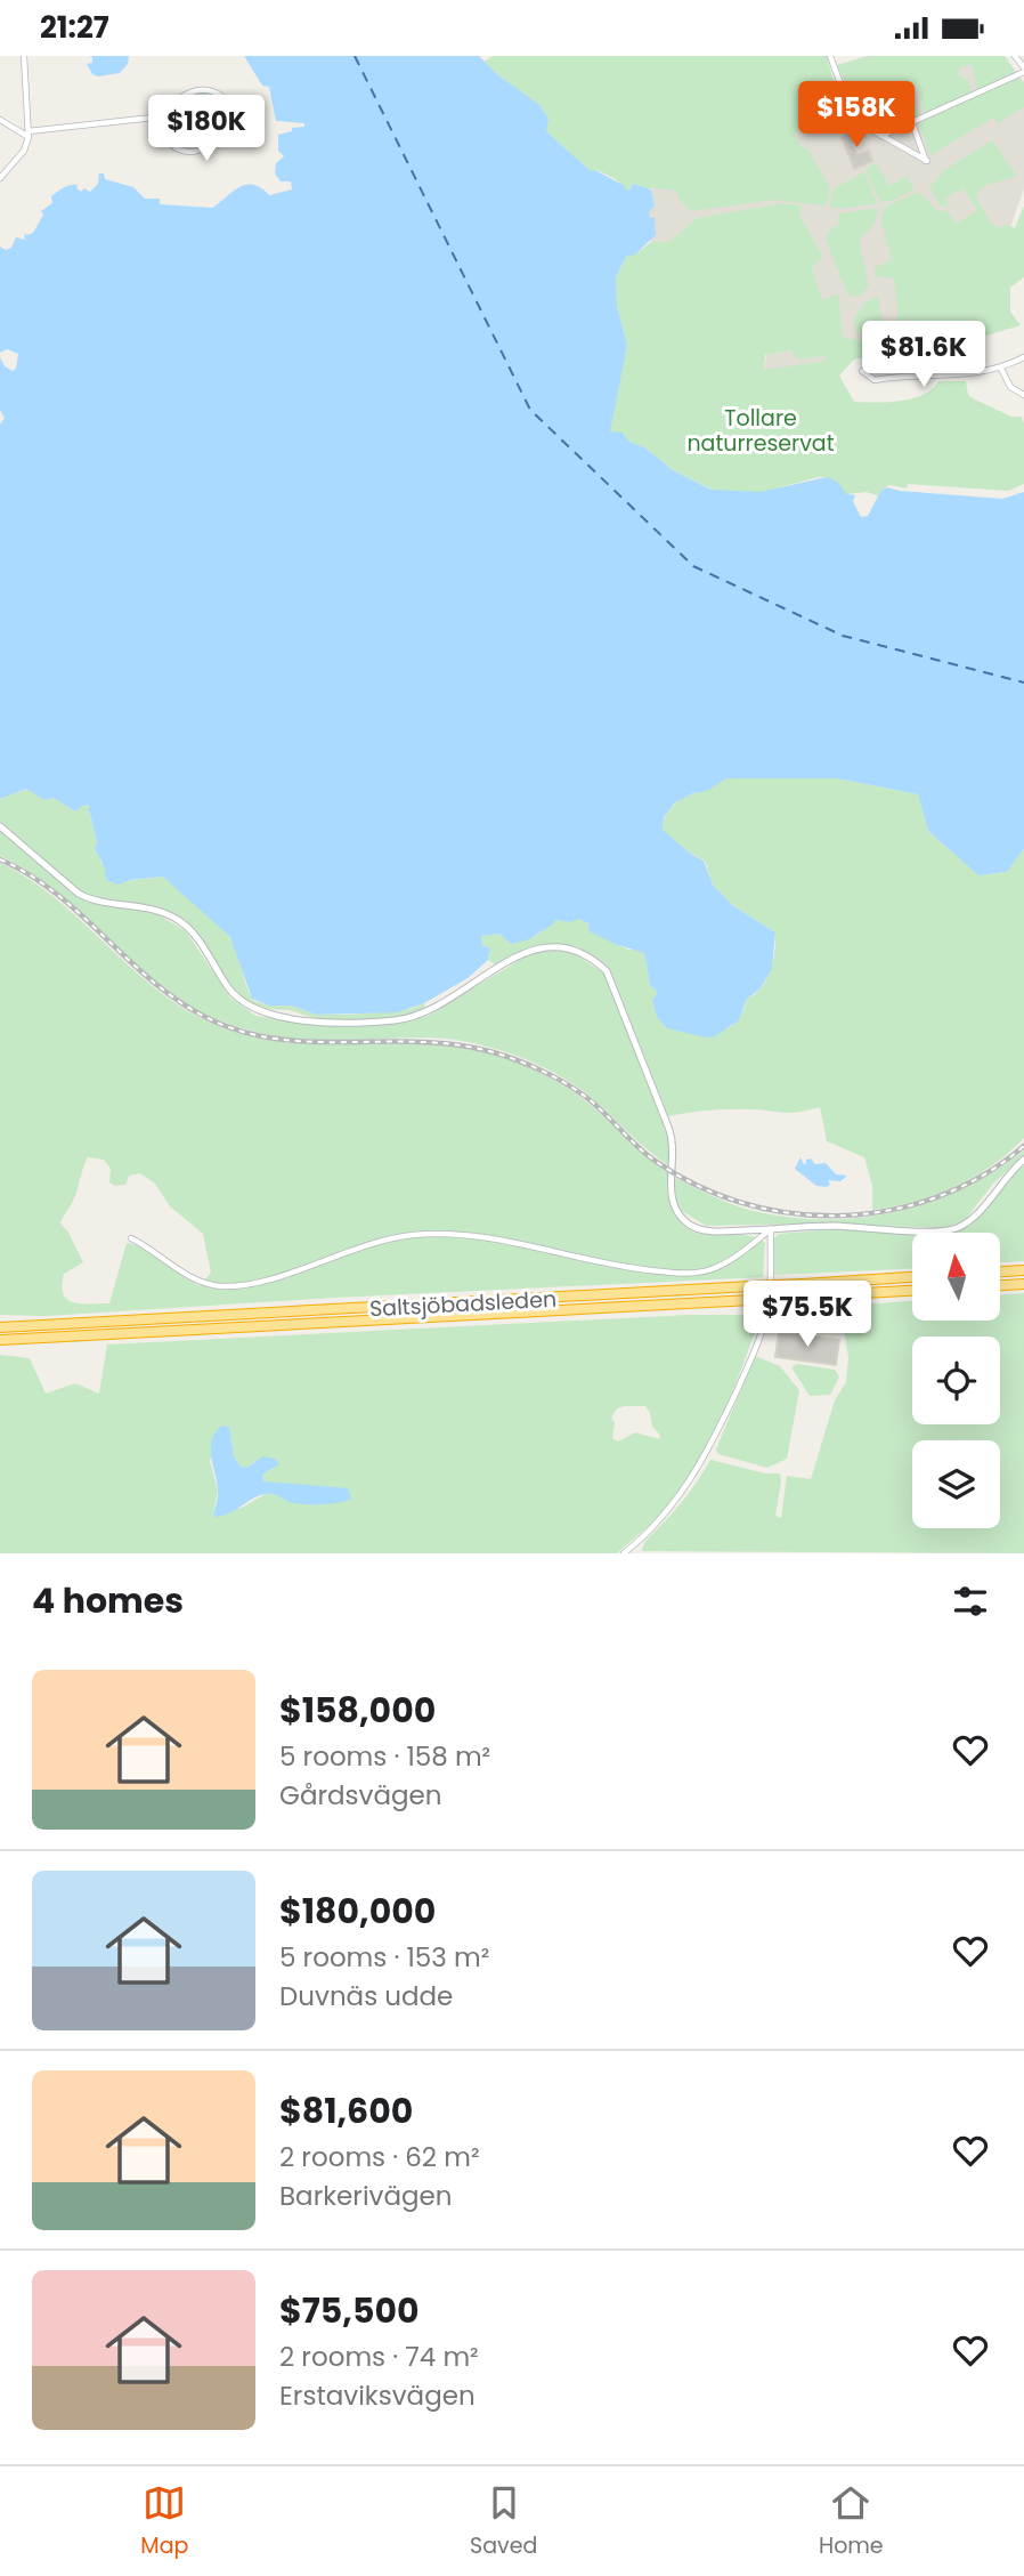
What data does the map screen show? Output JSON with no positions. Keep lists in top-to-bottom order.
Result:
{
  "streets": {
    "highway": ["Saltsjöbadsleden"]
  },
  "parks": ["Tollare naturreservat"],
  "north": "top",
  "page": {
    "status": "21:27",
    "price": [
      "$158K",
      "$180K",
      "$81.6K",
      "$75.5K"
    ],
    "heading": "4 homes",
    "list": [
      {
        "name": "$158,000",
        "note": "5 rooms · 158 m² · Gårdsvägen"
      },
      {
        "name": "$180,000",
        "note": "5 rooms · 153 m² · Duvnäs udde"
      },
      {
        "name": "$81,600",
        "note": "2 rooms · 62 m² · Barkerivägen"
      },
      {
        "name": "$75,500",
        "note": "2 rooms · 74 m² · Erstaviksvägen"
      }
    ],
    "tabs": ["Map", "Saved", "Home"]
  }
}
